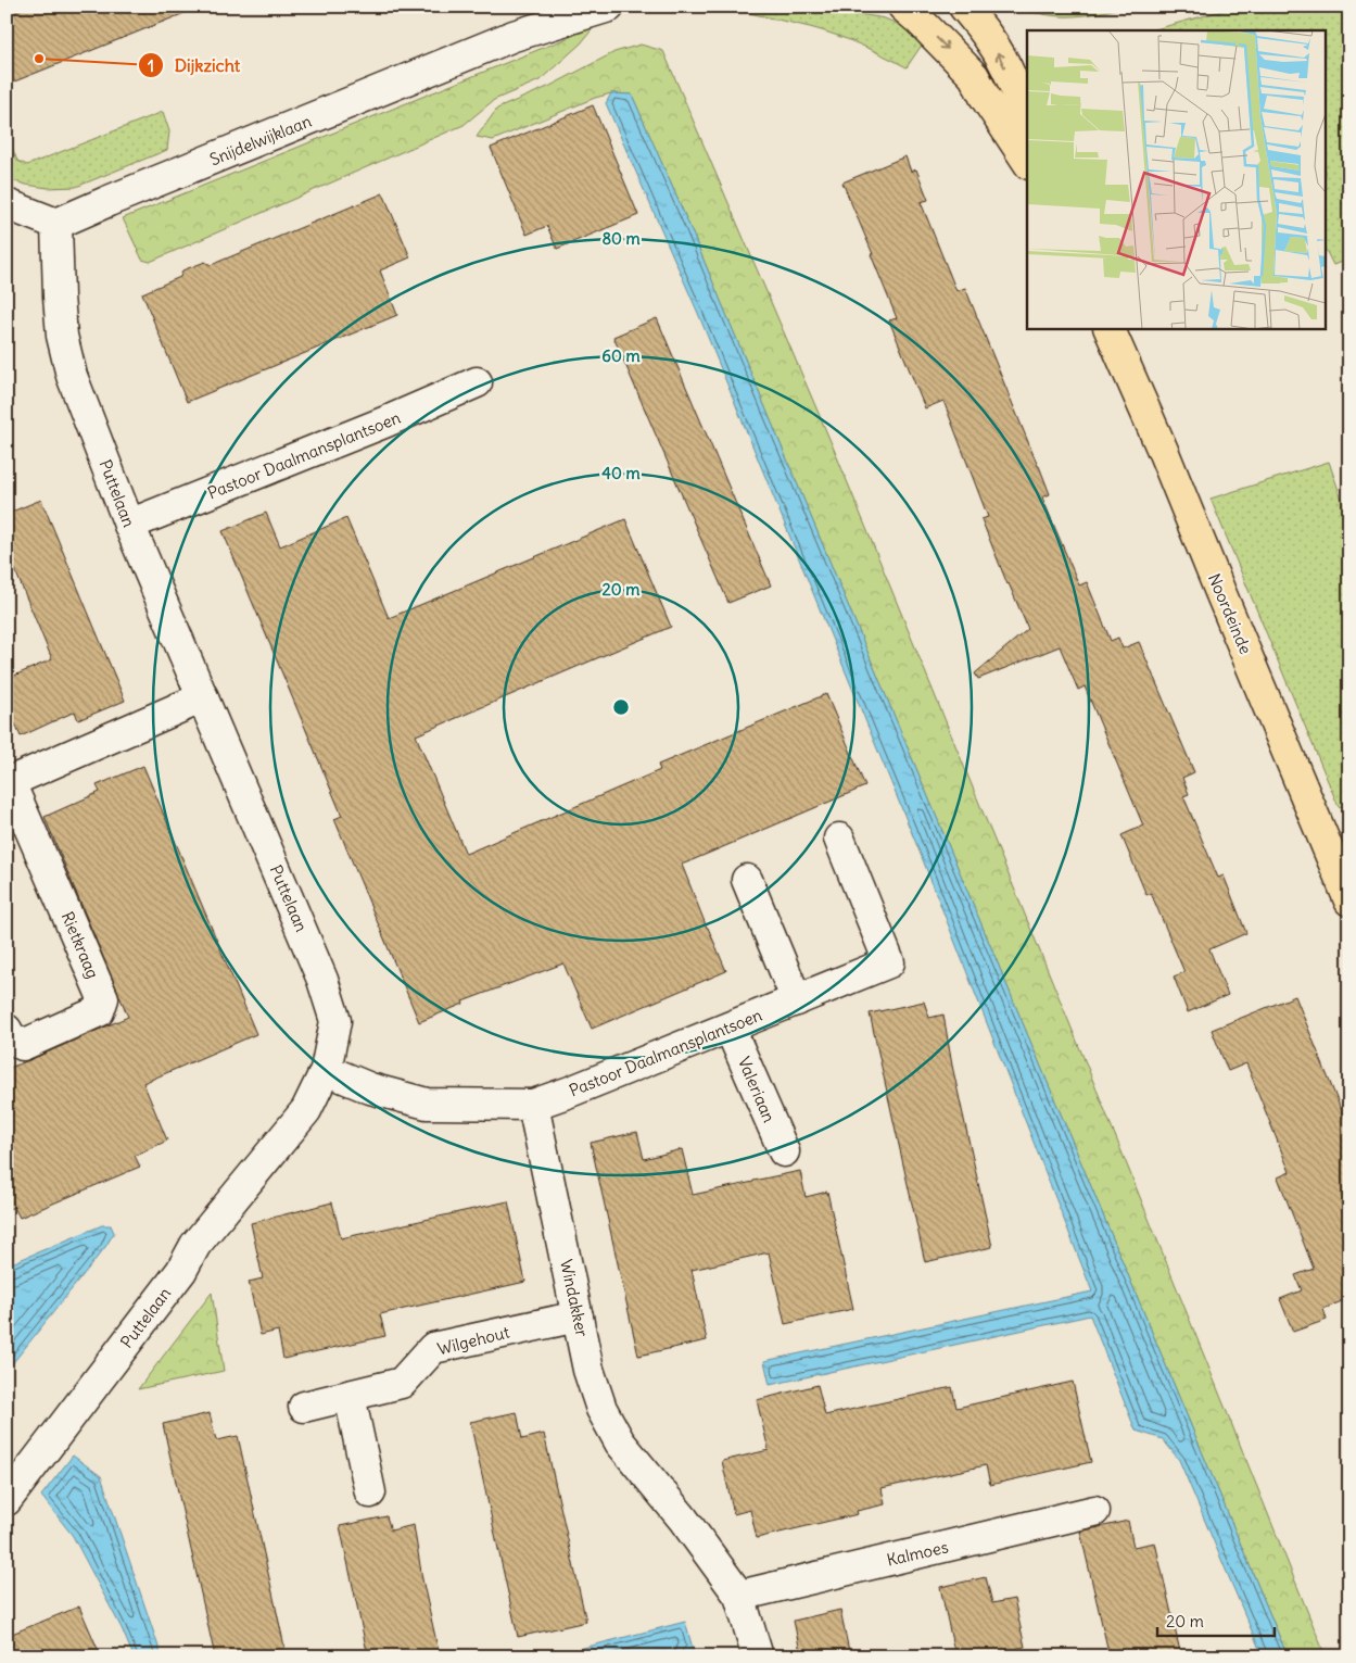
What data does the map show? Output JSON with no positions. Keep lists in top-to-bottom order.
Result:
{
  "streets": {
    "main road": ["Noordeinde"],
    "street": [
      "Snijdelwijklaan",
      "Pastoor Daalmansplantsoen",
      "Puttelaan",
      "Rietkraag",
      "Valeriaan",
      "Windakker",
      "Wilgehout",
      "Kalmoes"
    ]
  },
  "crossings": [
    ["Snijdelwijklaan", "Puttelaan"],
    ["Pastoor Daalmansplantsoen", "Puttelaan"],
    ["Pastoor Daalmansplantsoen", "Valeriaan"],
    ["Pastoor Daalmansplantsoen", "Windakker"],
    ["Puttelaan", "Rietkraag"],
    ["Windakker", "Wilgehout"],
    ["Windakker", "Kalmoes"]
  ],
  "places": ["Dijkzicht"],
  "scale_bar": "20 m",
  "rings": [
    "80 m",
    "60 m",
    "40 m",
    "20 m"
  ]
}
